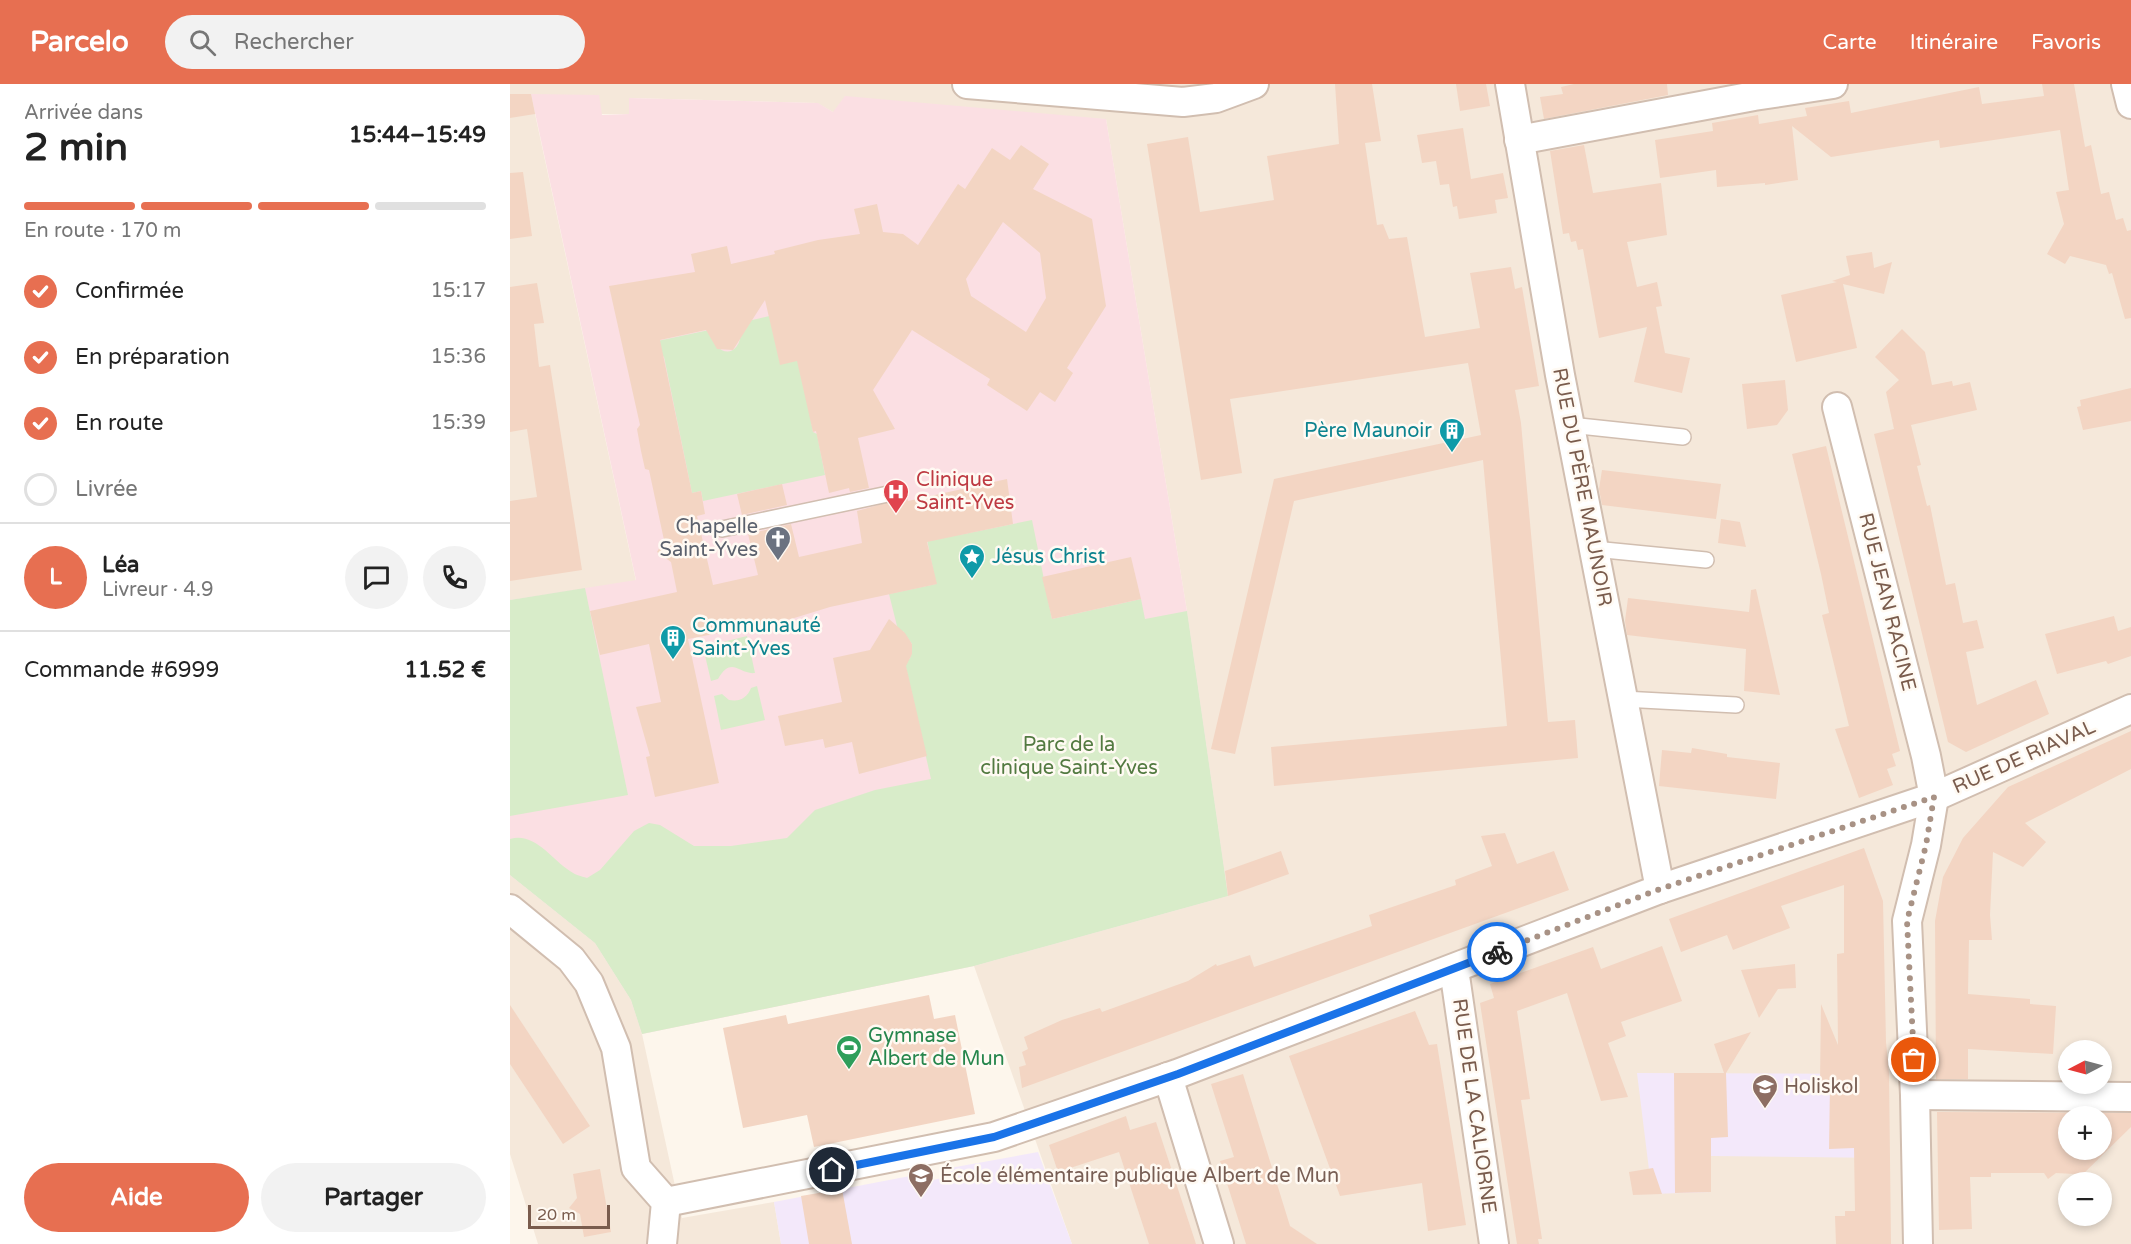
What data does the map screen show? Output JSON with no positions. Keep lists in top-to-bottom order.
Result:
{
  "streets": {
    "street": [
      "RUE DU PÈRE MAUNOIR",
      "RUE JEAN RACINE",
      "RUE DE RIAVAL",
      "RUE DE LA CALIORNE"
    ]
  },
  "crossings": [
    ["RUE JEAN RACINE", "RUE DE RIAVAL"]
  ],
  "parks": ["Parc de la clinique Saint-Yves"],
  "places": {
    "building": ["Père Maunoir", "Communauté Saint-Yves"],
    "hospital": ["Clinique Saint-Yves"],
    "church": ["Chapelle Saint-Yves"],
    "place": ["Jésus Christ"],
    "sports": ["Gymnase Albert de Mun"],
    "school or university": ["Holiskol", "École élémentaire publique Albert de Mun"]
  },
  "scale_bar": "20 m",
  "north": "left",
  "page": {
    "header": "Parcelo",
    "search": "Rechercher",
    "nav": ["Carte", "Itinéraire", "Favoris"],
    "heading": ["2 min", "Arrivée dans", "15:44–15:49"],
    "panel": [
      "Léa",
      "Livreur · 4.9",
      "Commande #6999",
      "11.52 €"
    ],
    "bar": "En route · 170 m",
    "list": [
      ["Confirmée", "15:17"],
      ["En préparation", "15:36"],
      ["En route", "15:39"],
      "Livrée"
    ],
    "round": "L",
    "map_buttons": ["+", "−"],
    "buttons": ["Aide", "Partager"],
    "scale": "20 m"
  }
}
